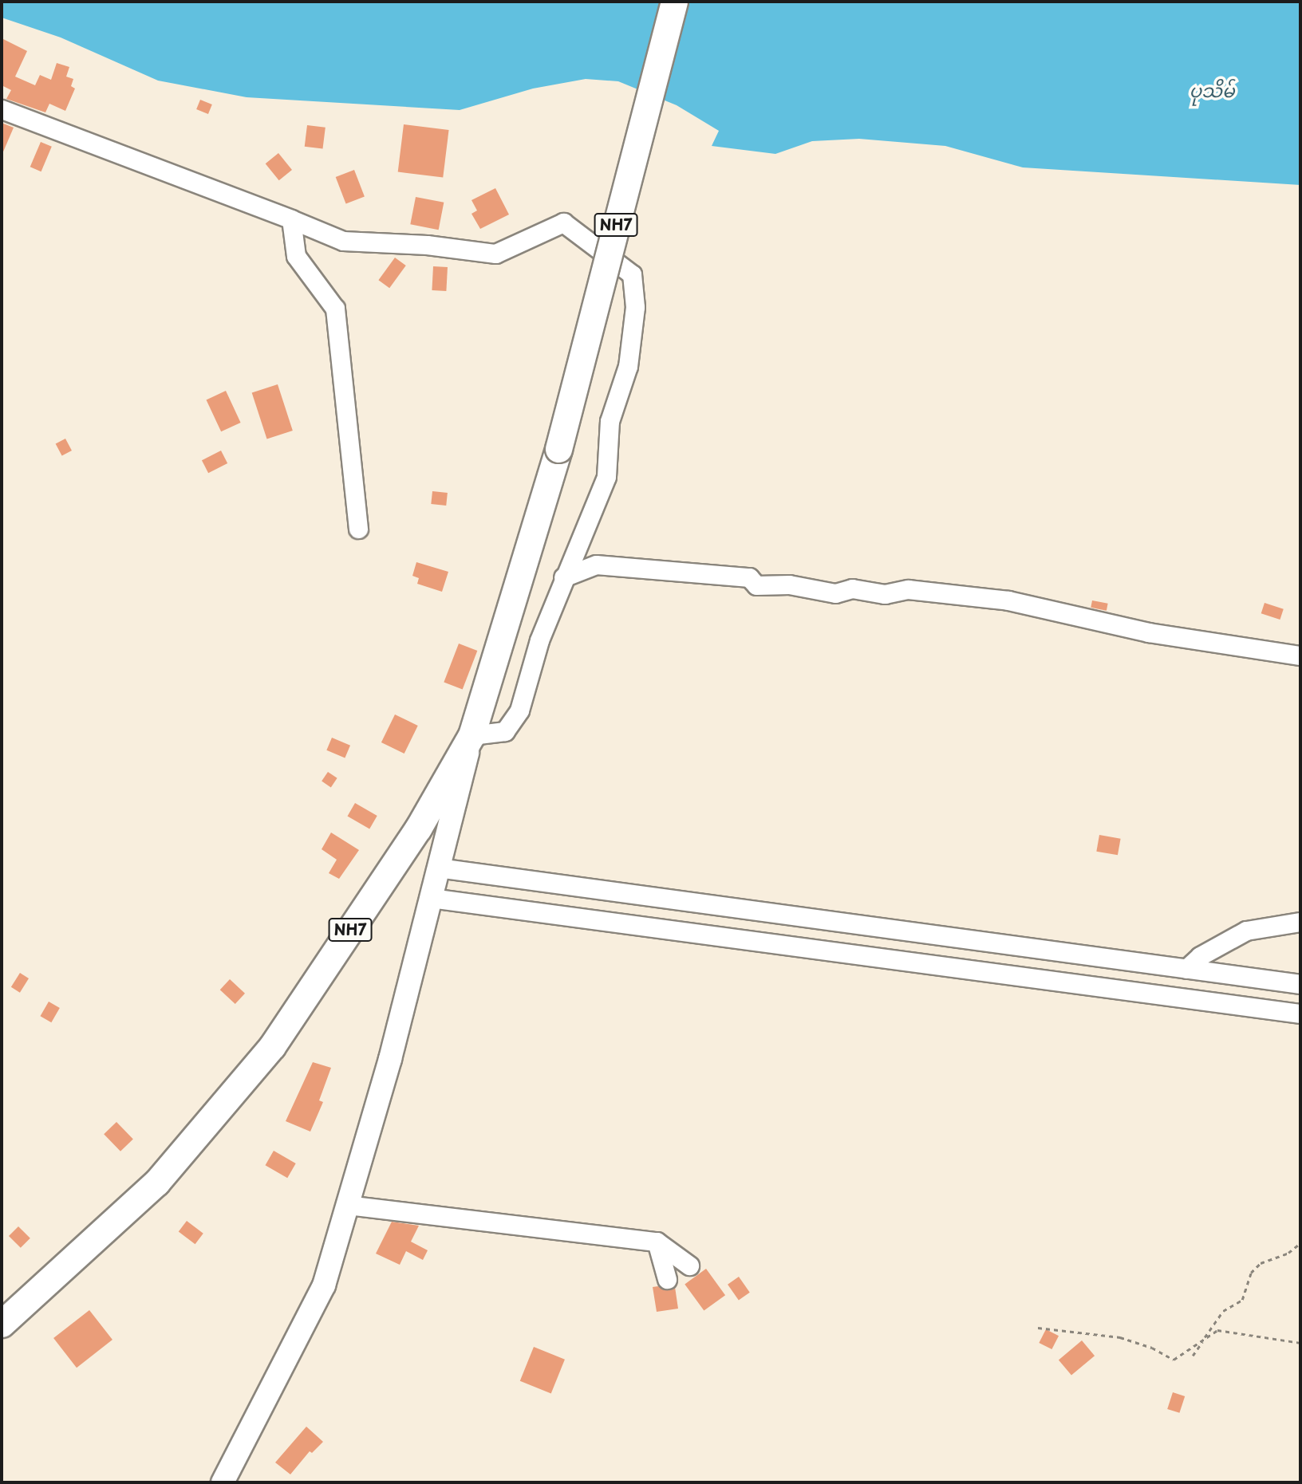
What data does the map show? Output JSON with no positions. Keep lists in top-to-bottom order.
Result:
{
  "streets": {
    "highway": ["NH7"]
  },
  "water": ["ပုသိမ်"]
}
